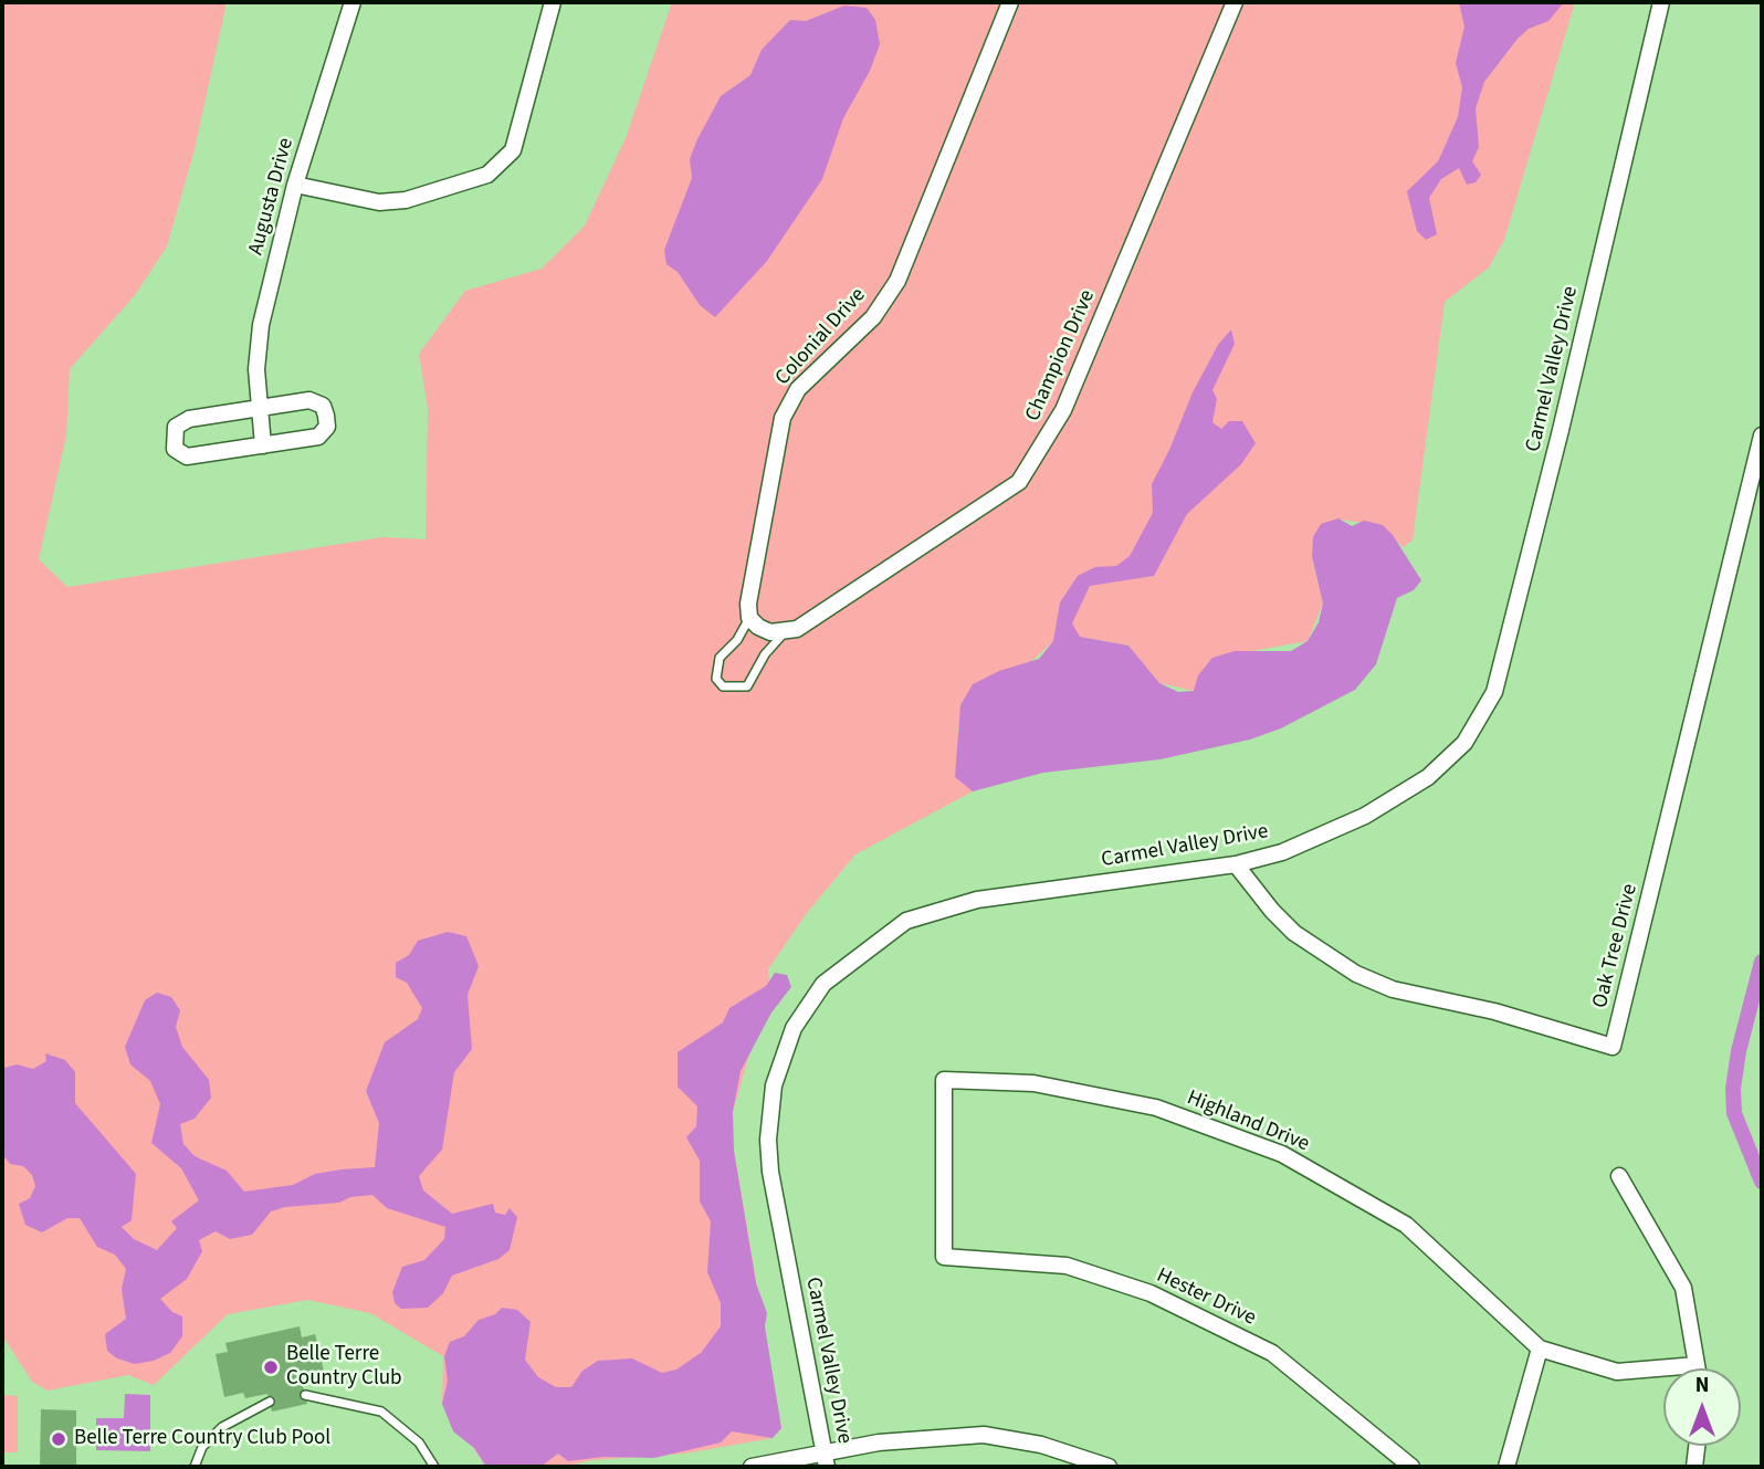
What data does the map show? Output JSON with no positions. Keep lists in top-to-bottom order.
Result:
{
  "streets": {
    "street": [
      "Augusta Drive",
      "Colonial Drive",
      "Champion Drive",
      "Carmel Valley Drive",
      "Oak Tree Drive",
      "Highland Drive",
      "Hester Drive"
    ]
  },
  "crossings": [
    ["Carmel Valley Drive", "Oak Tree Drive"],
    ["Highland Drive", "Hester Drive"]
  ],
  "places": ["Belle Terre Country Club", "Belle Terre Country Club Pool"],
  "north": "top"
}
